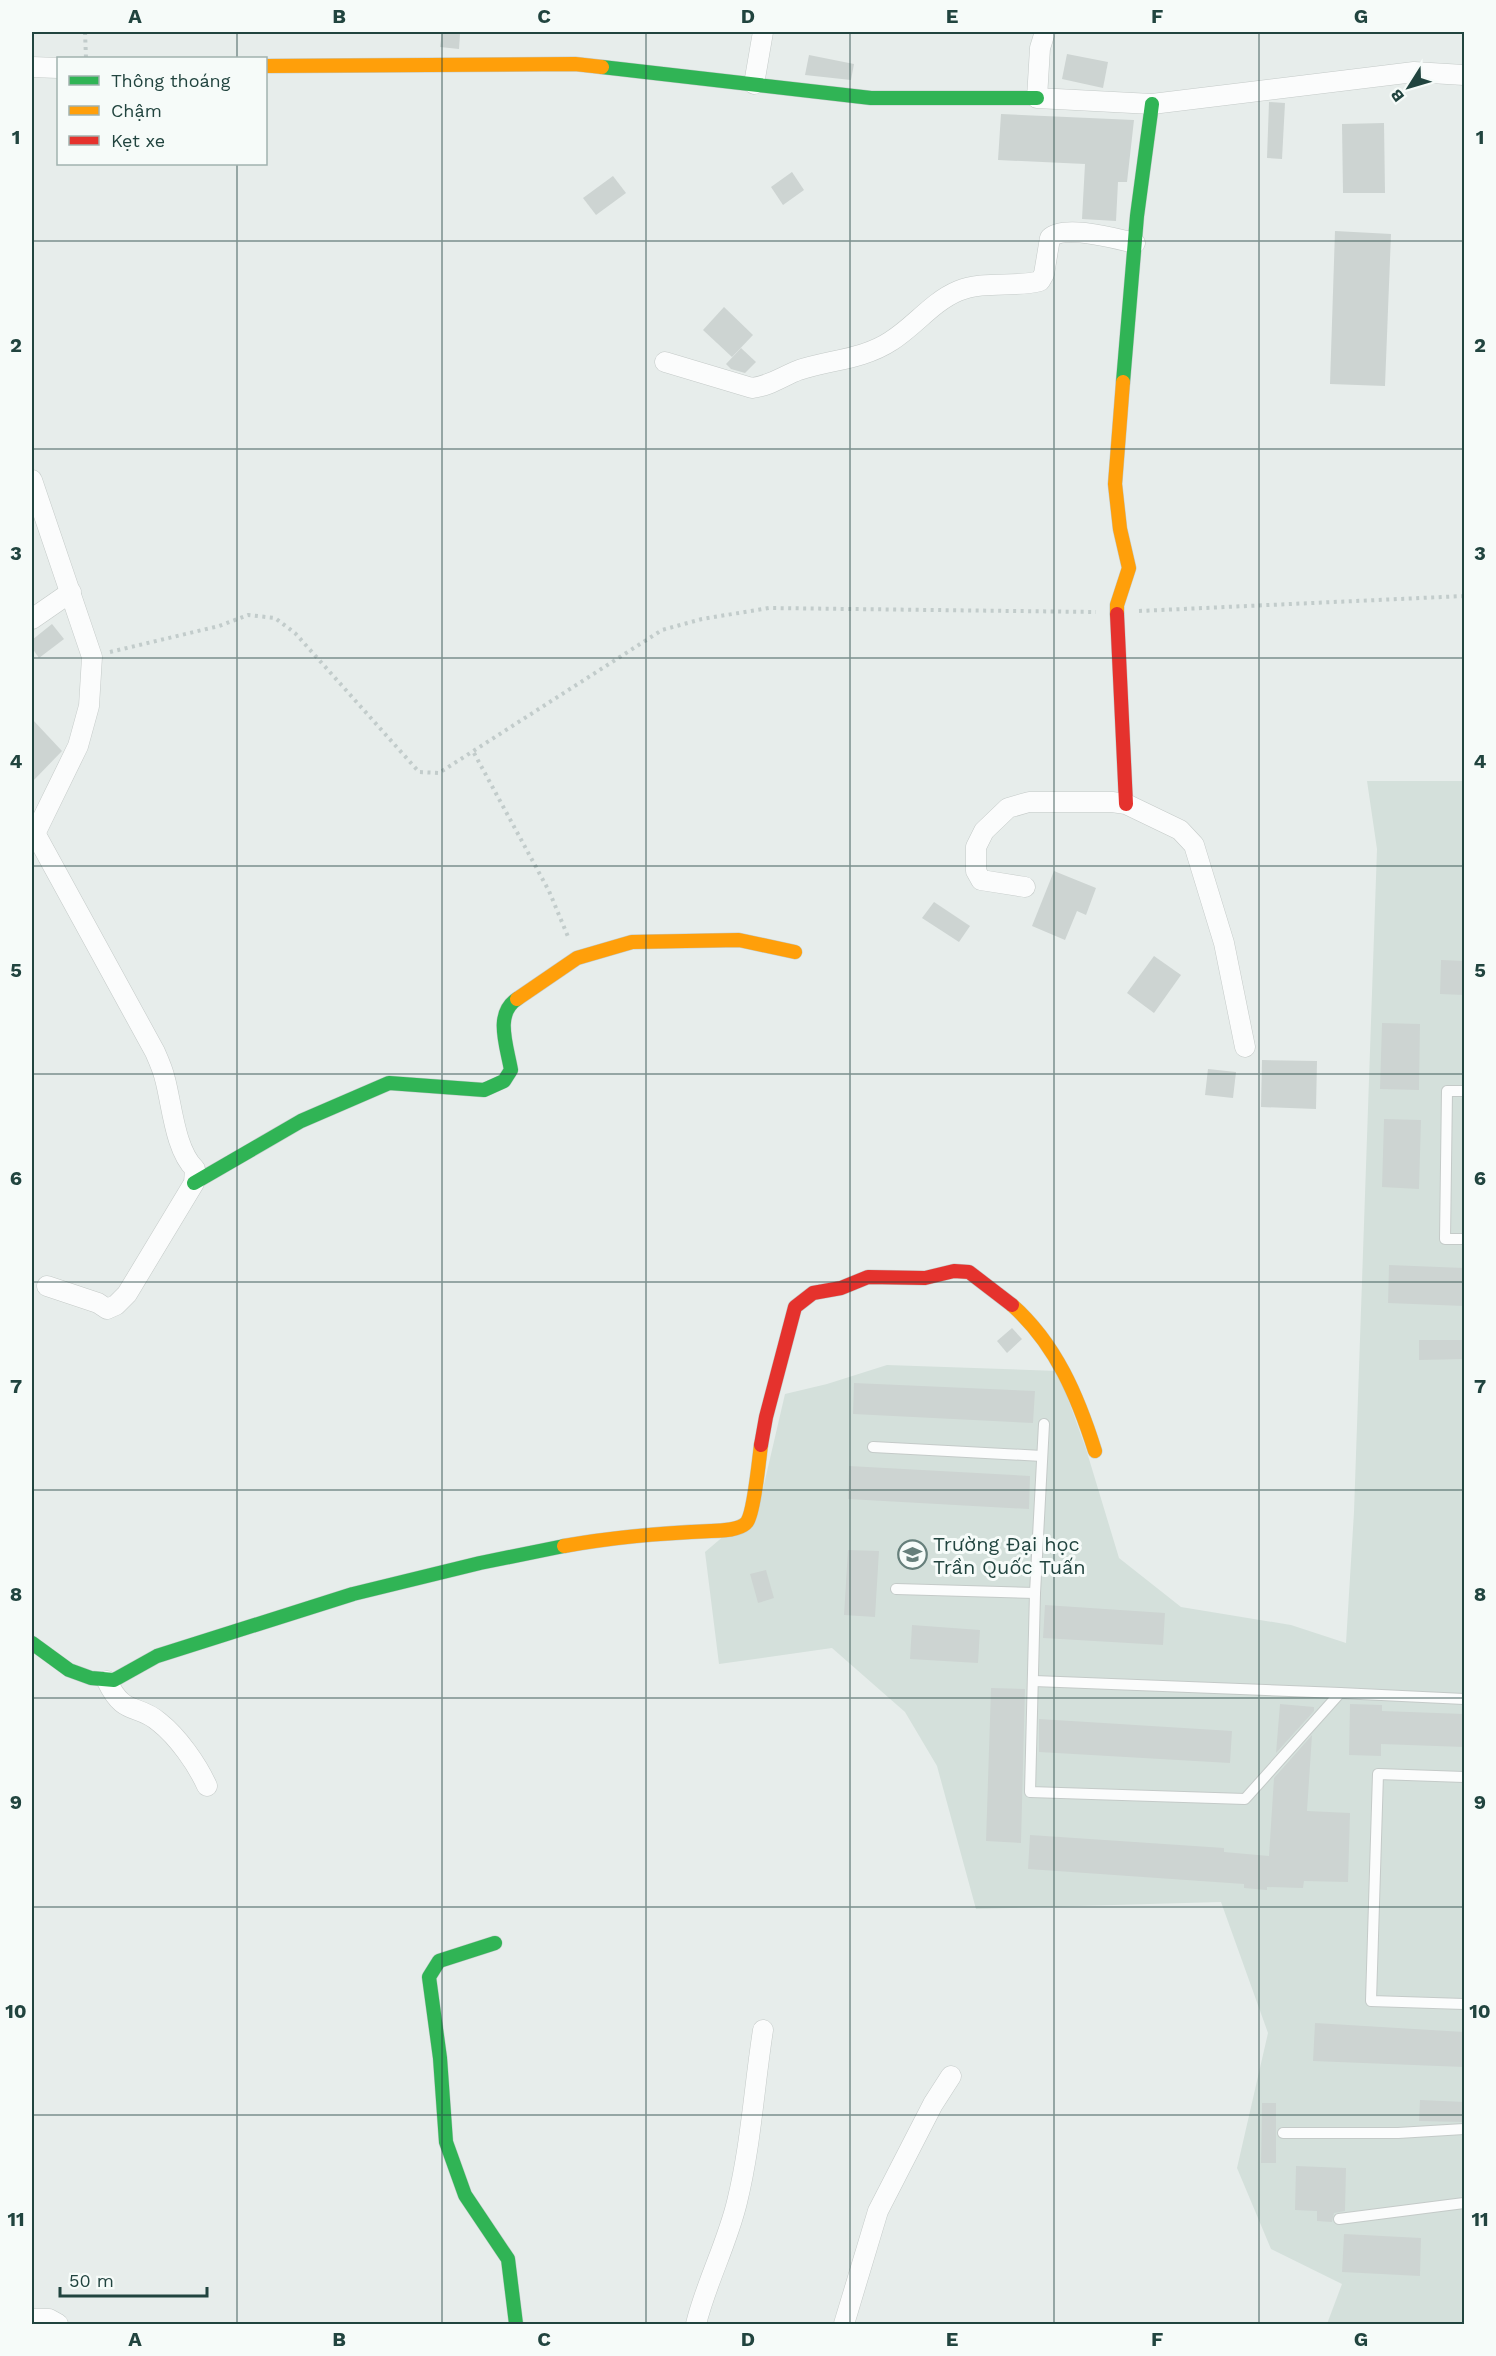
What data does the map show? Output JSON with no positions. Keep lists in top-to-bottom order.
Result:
{
  "places": {
    "school or university": ["Trường Đại học Trần Quốc Tuấn"]
  },
  "legend": ["Thông thoáng", "Chậm", "Kẹt xe"],
  "scale_bar": "50 m",
  "north": "bottom left",
  "grid": {
    "columns": [
      "A",
      "B",
      "C",
      "D",
      "E",
      "F",
      "G"
    ],
    "rows": [
      "1",
      "2",
      "3",
      "4",
      "5",
      "6",
      "7",
      "8",
      "9",
      "10",
      "11"
    ]
  }
}
